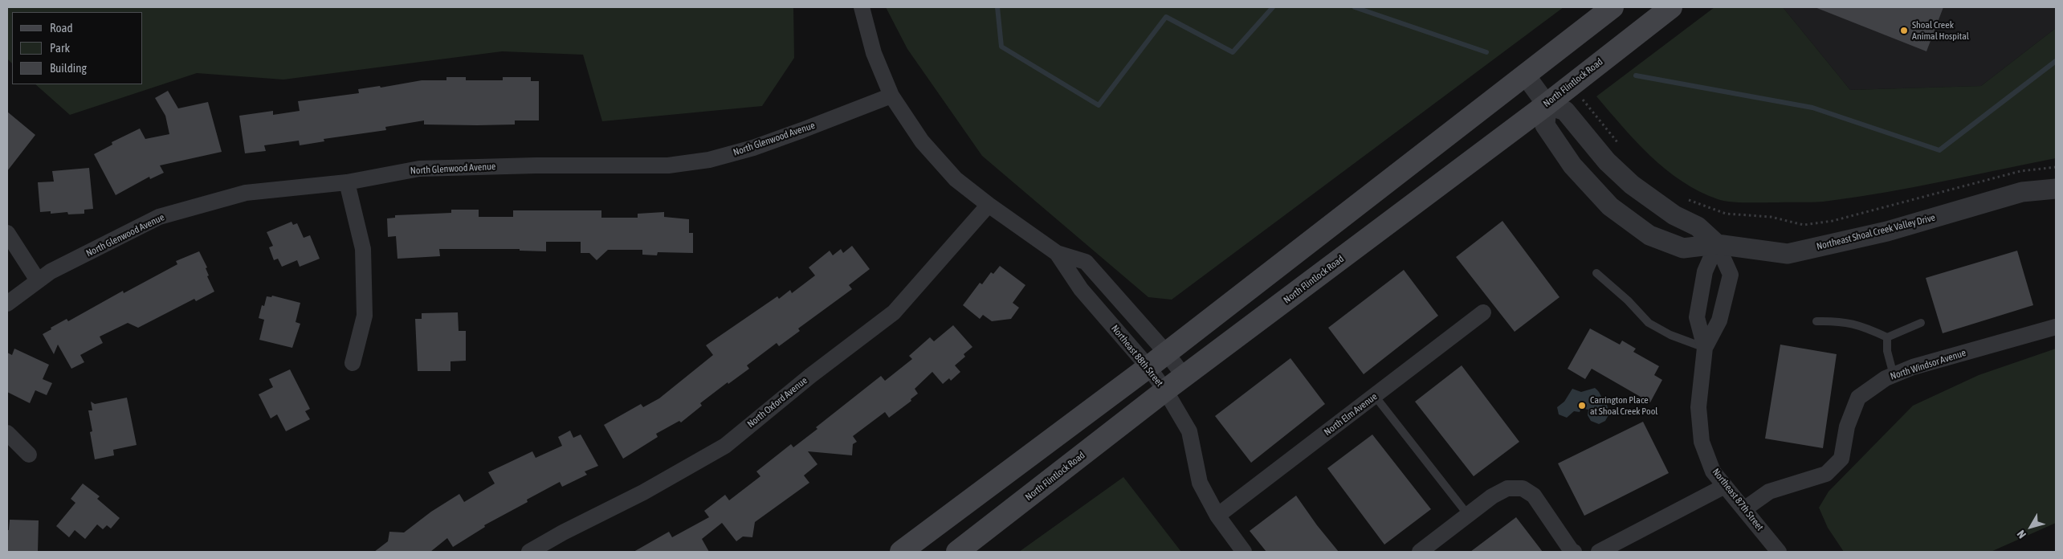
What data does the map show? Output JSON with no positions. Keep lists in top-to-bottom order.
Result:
{
  "streets": {
    "main road": ["North Flintlock Road"],
    "street": [
      "North Glenwood Avenue",
      "Northeast Shoal Creek Valley Drive",
      "Northeast 88th Street",
      "North Windsor Avenue",
      "North Oxford Avenue",
      "North Elm Avenue",
      "Northeast 87th Street"
    ]
  },
  "crossings": [
    ["North Flintlock Road", "Northeast Shoal Creek Valley Drive"],
    ["North Flintlock Road", "Northeast 88th Street"],
    ["North Glenwood Avenue", "Northeast 88th Street"],
    ["Northeast Shoal Creek Valley Drive", "Northeast 87th Street"],
    ["Northeast 88th Street", "North Oxford Avenue"],
    ["Northeast 88th Street", "North Elm Avenue"],
    ["North Windsor Avenue", "Northeast 87th Street"]
  ],
  "places": ["Shoal Creek Animal Hospital", "Carrington Place at Shoal Creek Pool"],
  "legend": ["Road", "Park", "Building"],
  "north": "bottom left"
}
